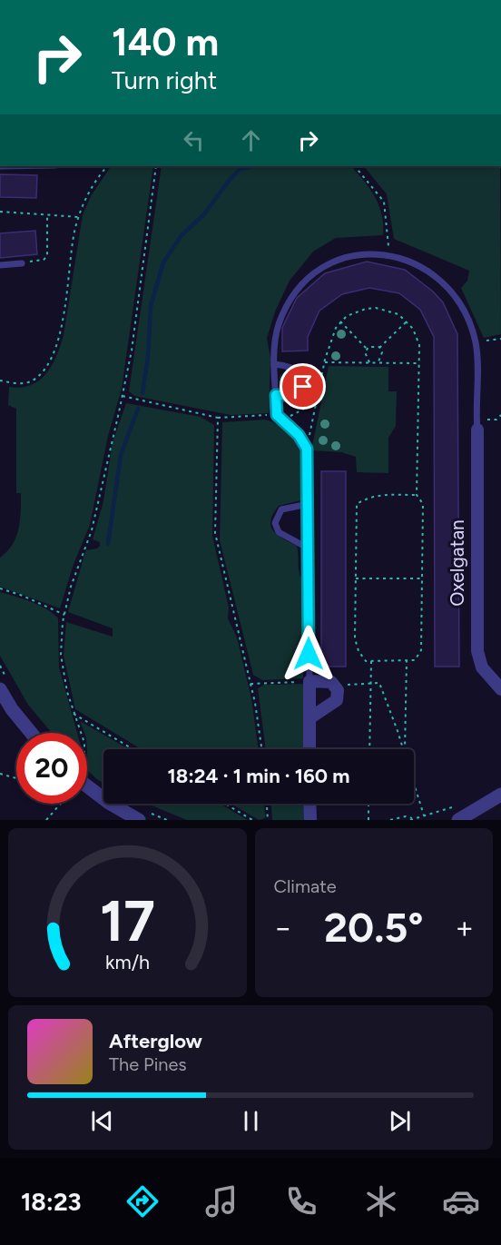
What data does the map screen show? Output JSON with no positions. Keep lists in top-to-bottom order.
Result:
{
  "streets": {
    "street": ["Oxelgatan"]
  },
  "page": {
    "turn": ["140 m", "Turn right"],
    "limit": "20",
    "trip": "18:24 · 1 min · 160 m",
    "tile": "Climate",
    "heat": ["−", "20.5°", "+"],
    "song": ["Afterglow", "The Pines"],
    "tabs": "18:23",
    "gauge": ["17", "km/h"]
  }
}
